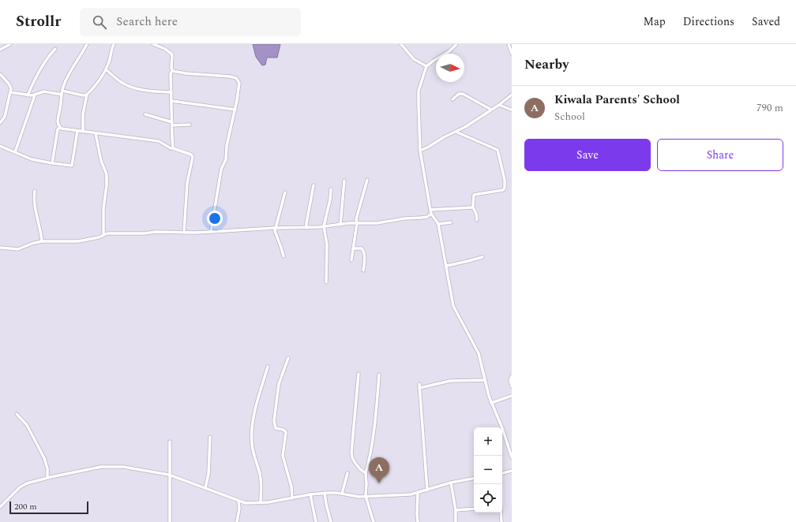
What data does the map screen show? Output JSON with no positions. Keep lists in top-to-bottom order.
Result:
{
  "scale_bar": "200 m",
  "north": "right",
  "page": {
    "header": "Strollr",
    "search": "Search here",
    "nav": ["Map", "Directions", "Saved"],
    "heading": "Nearby",
    "list": [
      {
        "mark": "A",
        "name": "Kiwala Parents' School",
        "note": "School",
        "value": "790 m"
      }
    ],
    "buttons": ["Save", "Share"],
    "map_buttons": ["+", "−"],
    "pins": "A",
    "scale": "200 m"
  }
}
